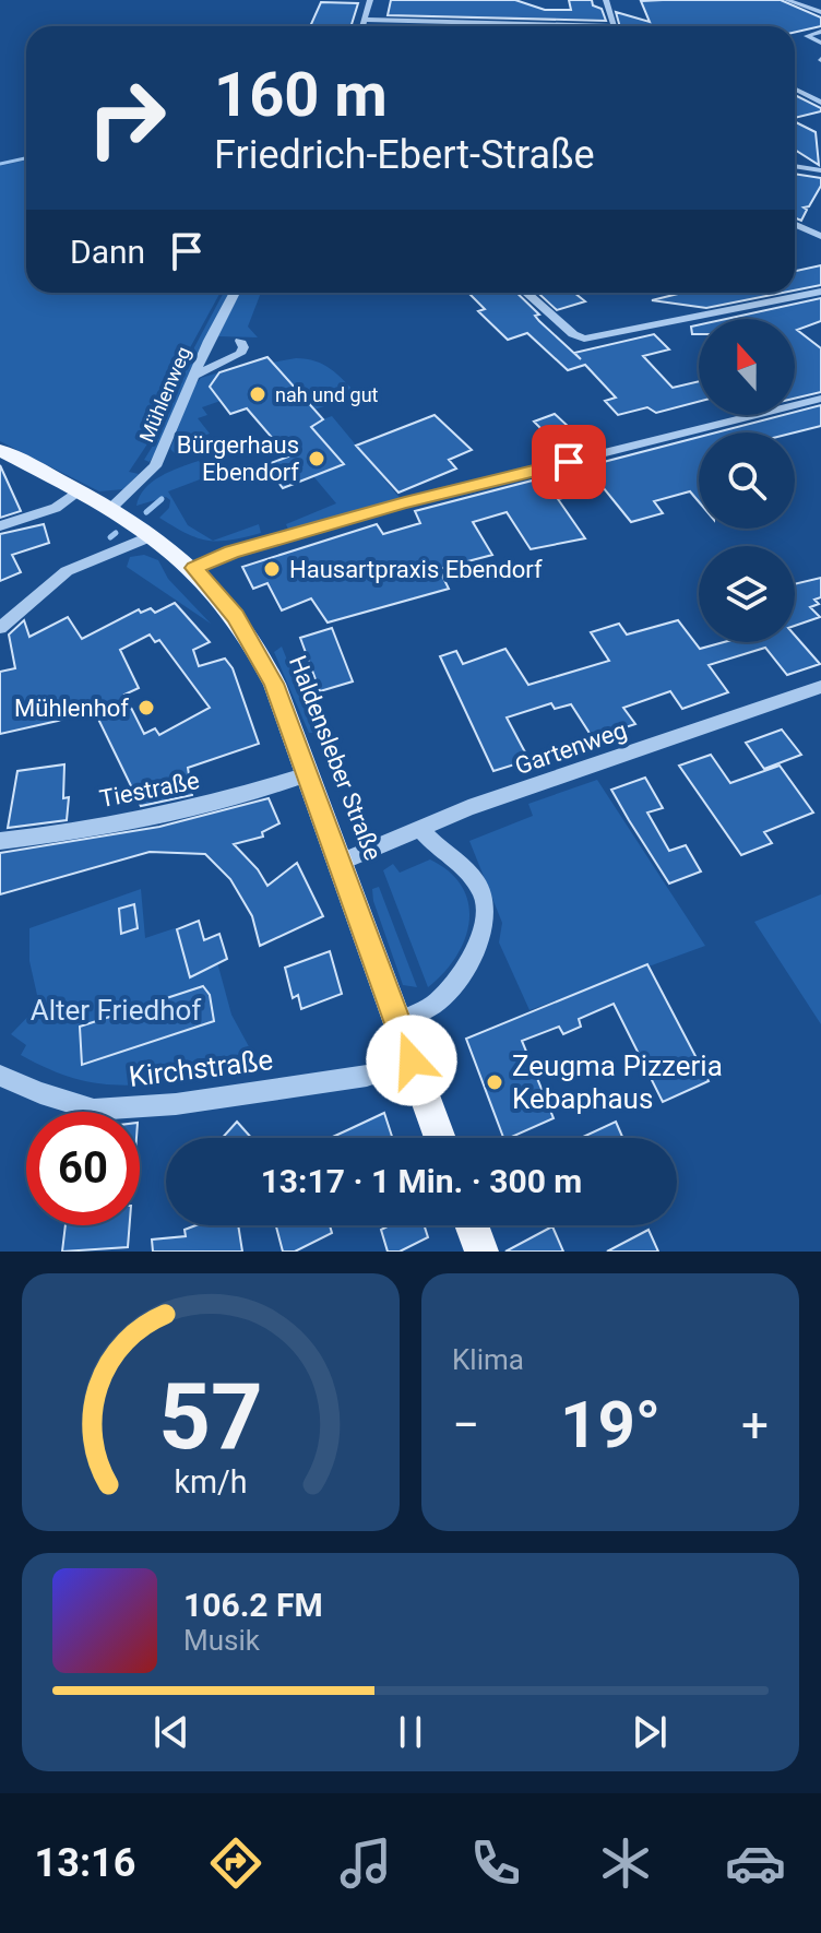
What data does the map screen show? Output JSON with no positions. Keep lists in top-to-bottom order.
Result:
{
  "streets": {
    "main road": ["Haldensleber Straße"],
    "street": [
      "Mühlenweg",
      "Gartenweg",
      "Tiestraße",
      "Kirchstraße"
    ]
  },
  "crossings": [
    ["Mühlenweg", "Haldensleber Straße"],
    ["Gartenweg", "Haldensleber Straße"],
    ["Haldensleber Straße", "Tiestraße"],
    ["Haldensleber Straße", "Kirchstraße"]
  ],
  "parks": ["Alter Friedhof"],
  "places": [
    "nah und gut",
    "Bürgerhaus Ebendorf",
    "Hausartpraxis Ebendorf",
    "Mühlenhof",
    "Zeugma Pizzeria Kebaphaus"
  ],
  "north": "top",
  "page": {
    "turn": ["160 m", "Friedrich-Ebert-Straße"],
    "then": "Dann",
    "limit": "60",
    "trip": "13:17 · 1 Min. · 300 m",
    "tile": "Klima",
    "heat": ["−", "19°", "+"],
    "song": ["106.2 FM", "Musik"],
    "tabs": "13:16",
    "gauge": ["57", "km/h"]
  }
}
